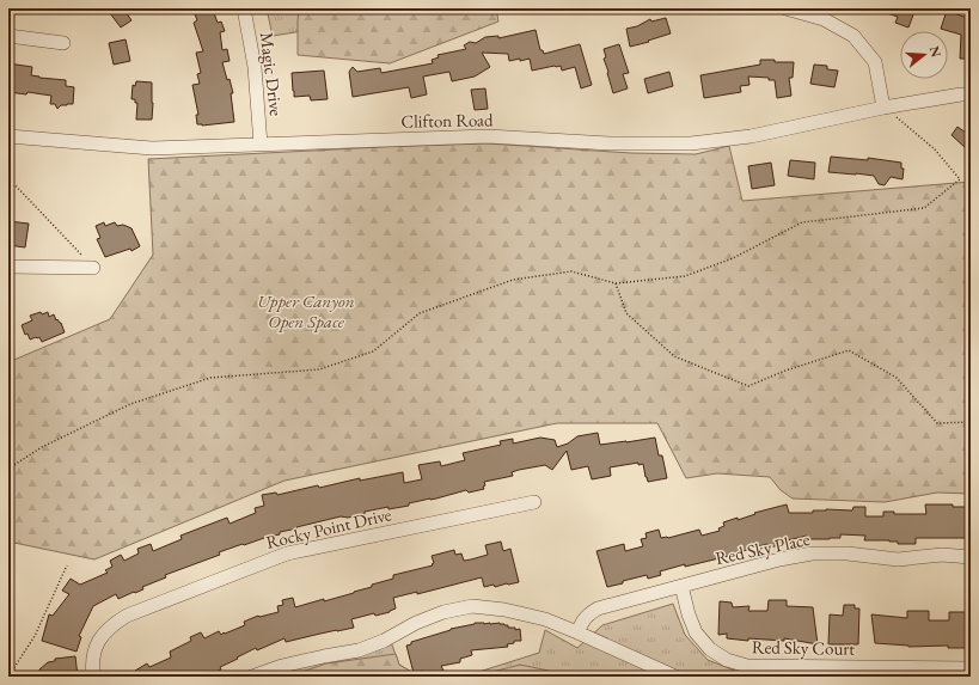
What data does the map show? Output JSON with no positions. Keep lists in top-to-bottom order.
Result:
{
  "streets": {
    "street": [
      "Magic Drive",
      "Clifton Road",
      "Rocky Point Drive",
      "Red Sky Place",
      "Red Sky Court"
    ]
  },
  "crossings": [
    ["Magic Drive", "Clifton Road"],
    ["Red Sky Place", "Red Sky Court"]
  ],
  "parks": ["Upper Canyon Open Space"],
  "north": "right"
}
